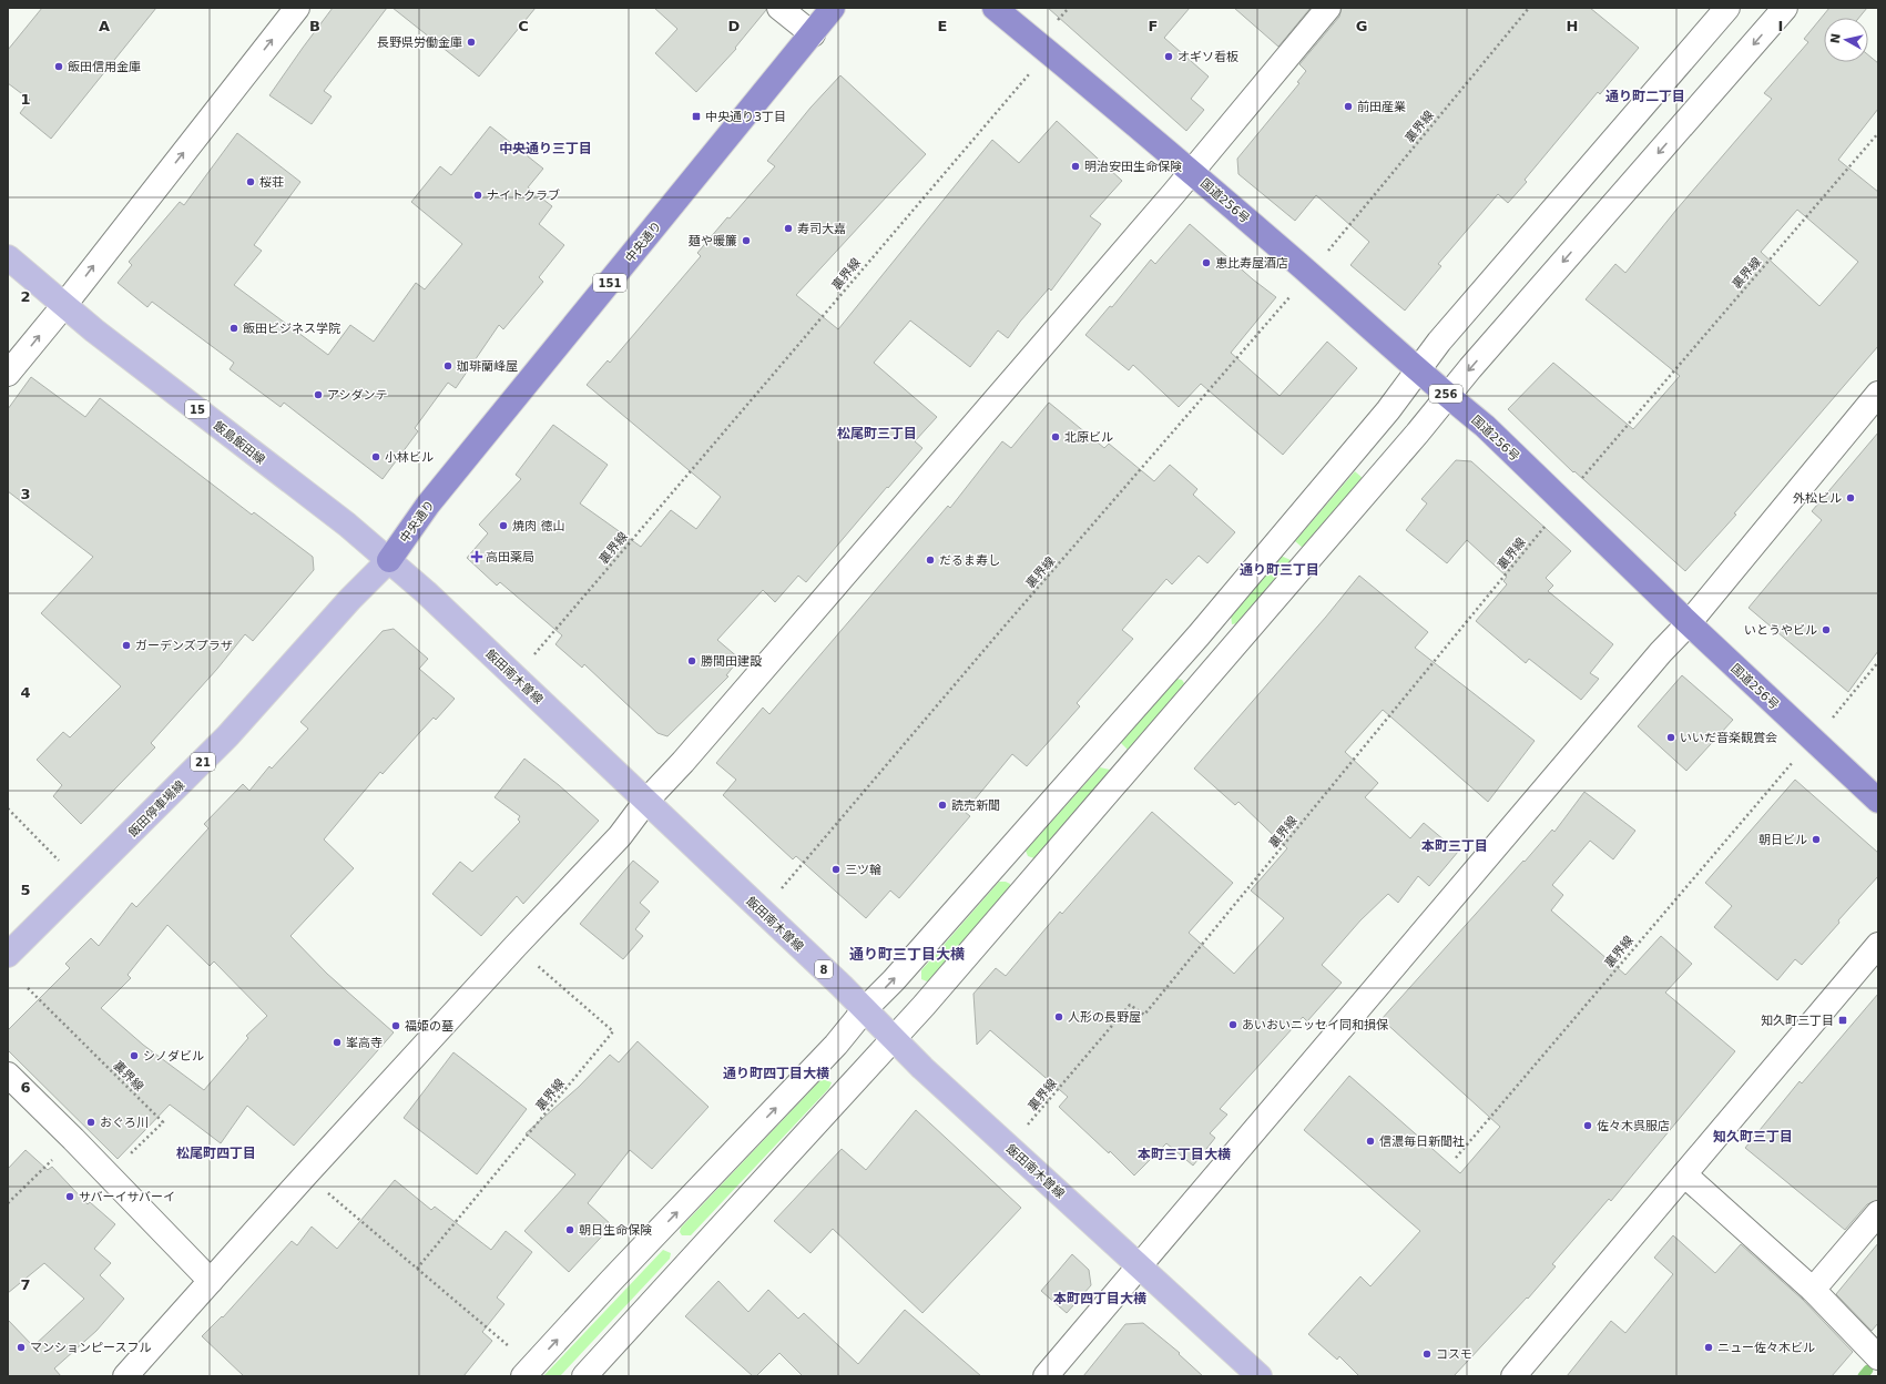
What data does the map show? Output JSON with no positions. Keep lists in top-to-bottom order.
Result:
{
  "streets": {
    "highway": [
      "国道256号",
      "中央通り",
      "151",
      "256"
    ],
    "main road": [
      "15",
      "飯島飯田線",
      "飯田南木曽線",
      "21",
      "飯田停車場線",
      "8"
    ],
    "path": ["裏界線"]
  },
  "crossings": [
    ["中央通り", "飯島飯田線"],
    ["中央通り", "飯田南木曽線"],
    ["中央通り", "飯田停車場線"],
    ["飯島飯田線", "飯田南木曽線"],
    ["飯島飯田線", "飯田停車場線"],
    ["飯田南木曽線", "飯田停車場線"]
  ],
  "districts": [
    "通り町二丁目",
    "中央通り三丁目",
    "松尾町三丁目",
    "通り町三丁目",
    "本町三丁目",
    "通り町三丁目大横",
    "通り町四丁目大横",
    "知久町三丁目",
    "松尾町四丁目",
    "本町三丁目大横",
    "本町四丁目大横"
  ],
  "places": {
    "other": [
      "長野県労働金庫",
      "オギソ看板",
      "飯田信用金庫",
      "前田産業",
      "明治安田生命保険",
      "桜荘",
      "ナイトクラブ",
      "寿司大嘉",
      "麺や暖簾",
      "恵比寿屋酒店",
      "飯田ビジネス学院",
      "珈琲蘭峰屋",
      "アシダンテ",
      "北原ビル",
      "小林ビル",
      "外松ビル",
      "焼肉 徳山",
      "だるま寿し",
      "いとうやビル",
      "ガーデンズプラザ",
      "勝間田建設",
      "いいだ音楽観賞会",
      "読売新聞",
      "朝日ビル",
      "三ツ輪",
      "人形の長野屋",
      "あいおいニッセイ同和損保",
      "福姫の墓",
      "峯高寺",
      "シノダビル",
      "おぐろ川",
      "佐々木呉服店",
      "信濃毎日新聞社",
      "サバーイサバーイ",
      "朝日生命保険",
      "マンションピースフル",
      "ニュー佐々木ビル",
      "コスモ"
    ],
    "transit": ["中央通り3丁目", "知久町三丁目"],
    "health": ["高田薬局"]
  },
  "north": "left",
  "grid": {
    "columns": [
      "A",
      "B",
      "C",
      "D",
      "E",
      "F",
      "G",
      "H",
      "I"
    ],
    "rows": [
      "1",
      "2",
      "3",
      "4",
      "5",
      "6",
      "7"
    ]
  }
}
